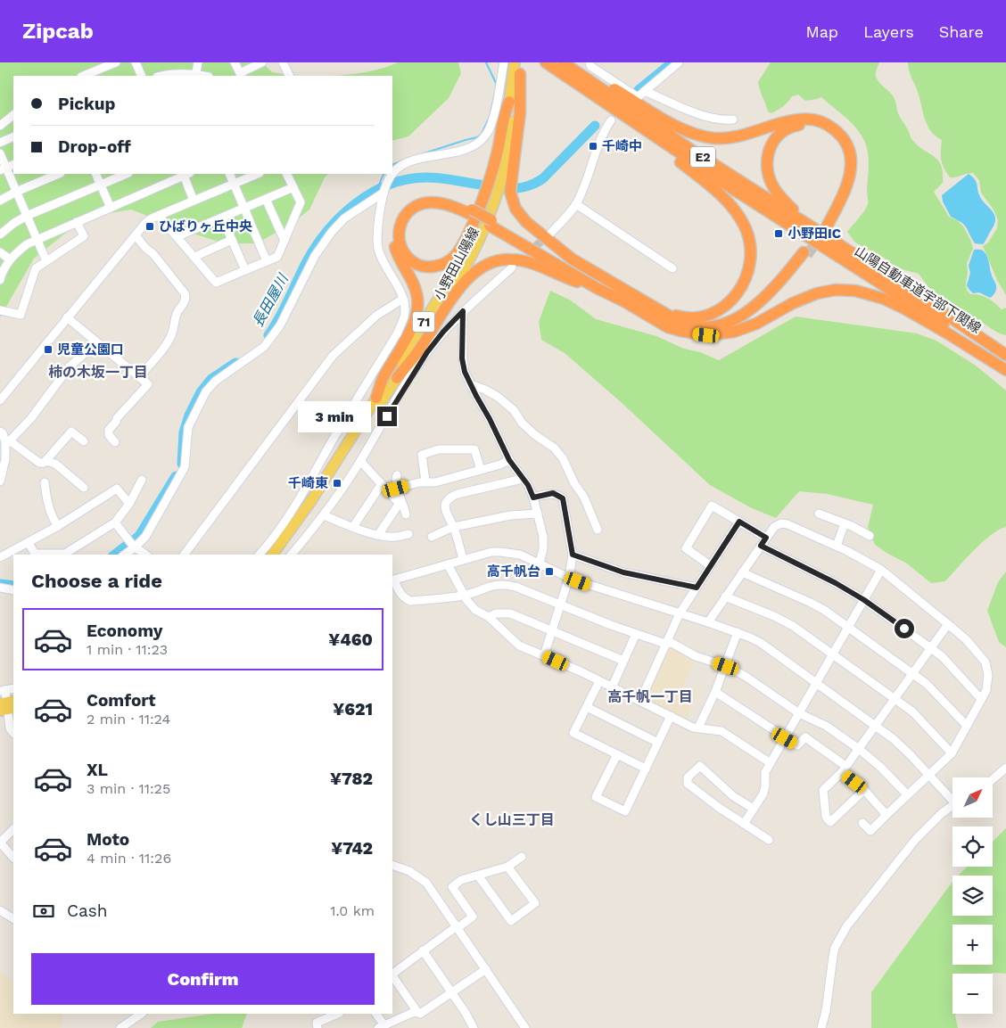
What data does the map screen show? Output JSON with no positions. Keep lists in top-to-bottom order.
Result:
{
  "streets": {
    "highway": ["E2", "山陽自動車道宇部下関線"],
    "main road": ["小野田山陽線", "71"]
  },
  "districts": ["柿の木坂一丁目", "高千帆一丁目", "くし山三丁目"],
  "water": ["長田屋川"],
  "places": {
    "transit": [
      "千崎中",
      "ひばりヶ丘中央",
      "小野田IC",
      "児童公園口",
      "千崎東",
      "高千帆台"
    ]
  },
  "north": "top right",
  "page": {
    "header": "Zipcab",
    "nav": ["Map", "Layers", "Share"],
    "banner": ["Pickup", "Drop-off"],
    "bubble": "3 min",
    "heading": "Choose a ride",
    "list": [
      {
        "name": "Economy",
        "note": "1 min · 11:23",
        "value": "¥460"
      },
      {
        "name": "Comfort",
        "note": "2 min · 11:24",
        "value": "¥621"
      },
      {
        "name": "XL",
        "note": "3 min · 11:25",
        "value": "¥782"
      },
      {
        "name": "Moto",
        "note": "4 min · 11:26",
        "value": "¥742"
      }
    ],
    "map_buttons": ["+", "−"],
    "pay": ["Cash", "1.0 km"],
    "buttons": "Confirm"
  }
}
